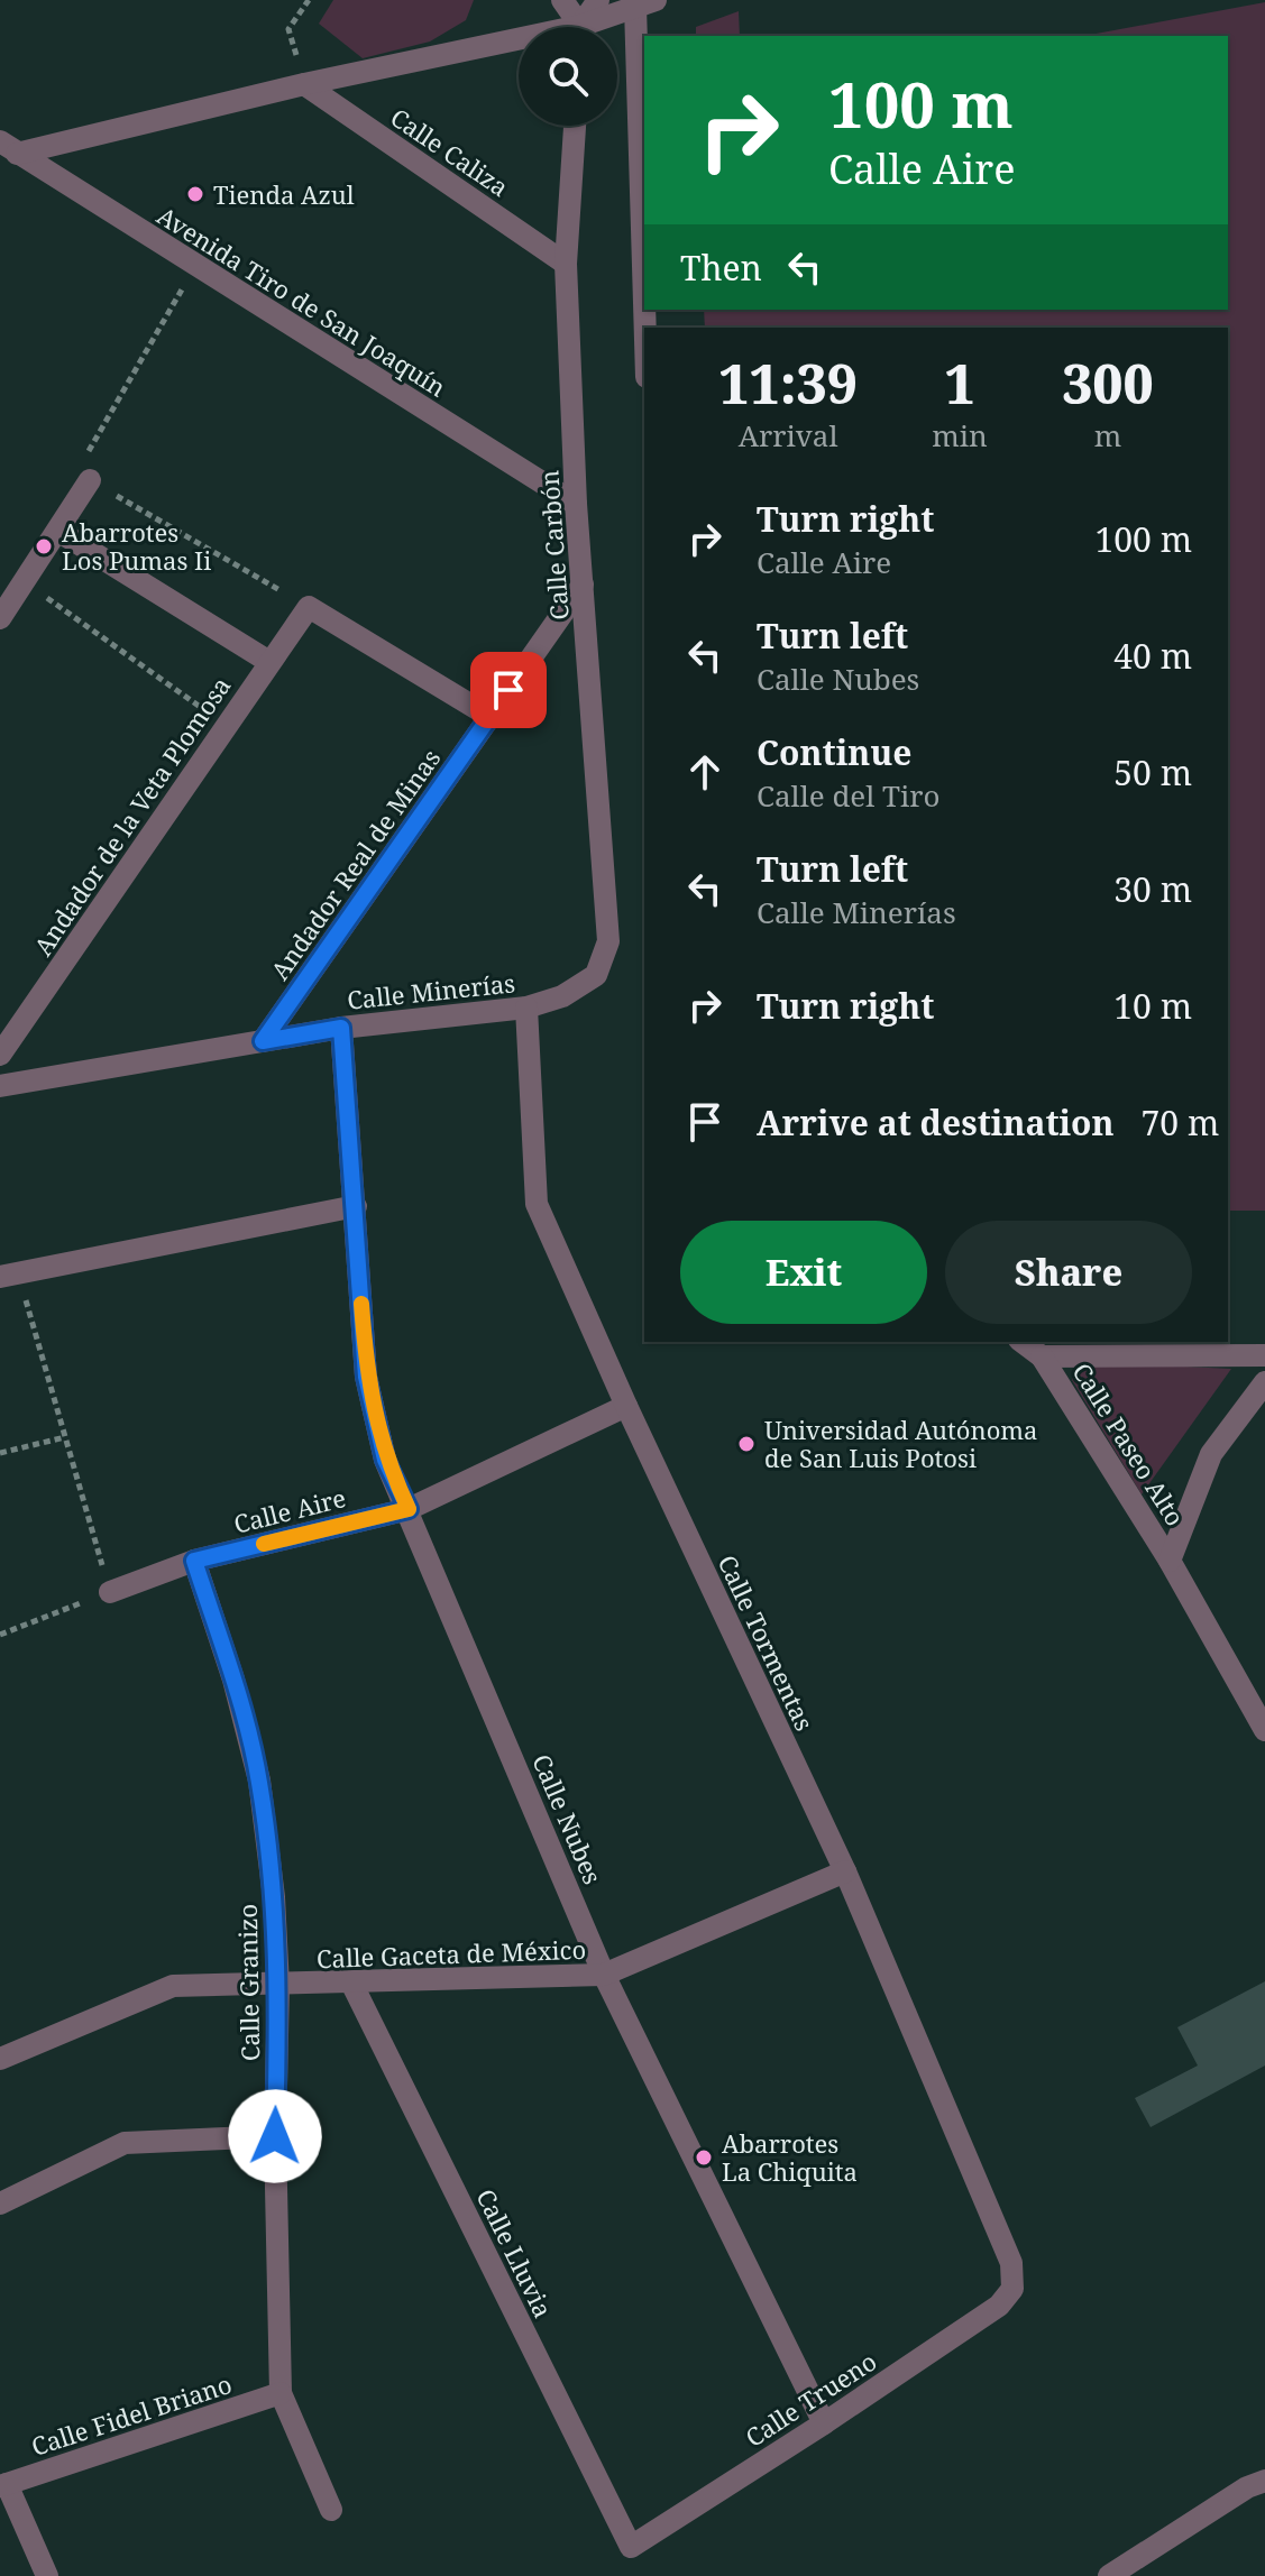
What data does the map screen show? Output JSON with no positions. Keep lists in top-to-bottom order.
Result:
{
  "streets": {
    "street": [
      "Calle Caliza",
      "Avenida Tiro de San Joaquín",
      "Calle Carbón",
      "Andador de la Veta Plomosa",
      "Andador Real de Minas",
      "Calle Minerías",
      "Calle Paseo Alto",
      "Calle Aire",
      "Calle Tormentas",
      "Calle Nubes",
      "Calle Gaceta de México",
      "Calle Granizo",
      "Calle Lluvia",
      "Calle Trueno",
      "Calle Fidel Briano"
    ]
  },
  "crossings": [
    ["Calle Caliza", "Avenida Tiro de San Joaquín"],
    ["Calle Caliza", "Calle Carbón"],
    ["Avenida Tiro de San Joaquín", "Calle Carbón"],
    ["Calle Carbón", "Andador Real de Minas"],
    ["Calle Carbón", "Calle Minerías"],
    ["Andador Real de Minas", "Calle Minerías"],
    ["Calle Minerías", "Calle Tormentas"],
    ["Calle Minerías", "Calle Nubes"],
    ["Calle Aire", "Calle Tormentas"],
    ["Calle Aire", "Calle Nubes"],
    ["Calle Aire", "Calle Granizo"],
    ["Calle Tormentas", "Calle Gaceta de México"],
    ["Calle Tormentas", "Calle Trueno"],
    ["Calle Nubes", "Calle Gaceta de México"],
    ["Calle Nubes", "Calle Trueno"],
    ["Calle Gaceta de México", "Calle Granizo"],
    ["Calle Gaceta de México", "Calle Lluvia"],
    ["Calle Granizo", "Calle Fidel Briano"],
    ["Calle Lluvia", "Calle Trueno"]
  ],
  "places": [
    "Tienda Azul",
    "Abarrotes Los Pumas Ii",
    "Universidad Autónoma de San Luis Potosi",
    "Abarrotes La Chiquita"
  ],
  "page": {
    "turn": ["100 m", "Calle Aire"],
    "then": "Then",
    "eta": [
      "11:39",
      "Arrival",
      "1",
      "min",
      "300",
      "m"
    ],
    "list": [
      {
        "name": "Turn right",
        "note": "Calle Aire",
        "value": "100 m"
      },
      {
        "name": "Turn left",
        "note": "Calle Nubes",
        "value": "40 m"
      },
      {
        "name": "Continue",
        "note": "Calle del Tiro",
        "value": "50 m"
      },
      {
        "name": "Turn left",
        "note": "Calle Minerías",
        "value": "30 m"
      },
      {
        "name": "Turn right",
        "value": "10 m"
      },
      {
        "name": "Arrive at destination",
        "value": "70 m"
      }
    ],
    "buttons": ["Exit", "Share"]
  }
}
